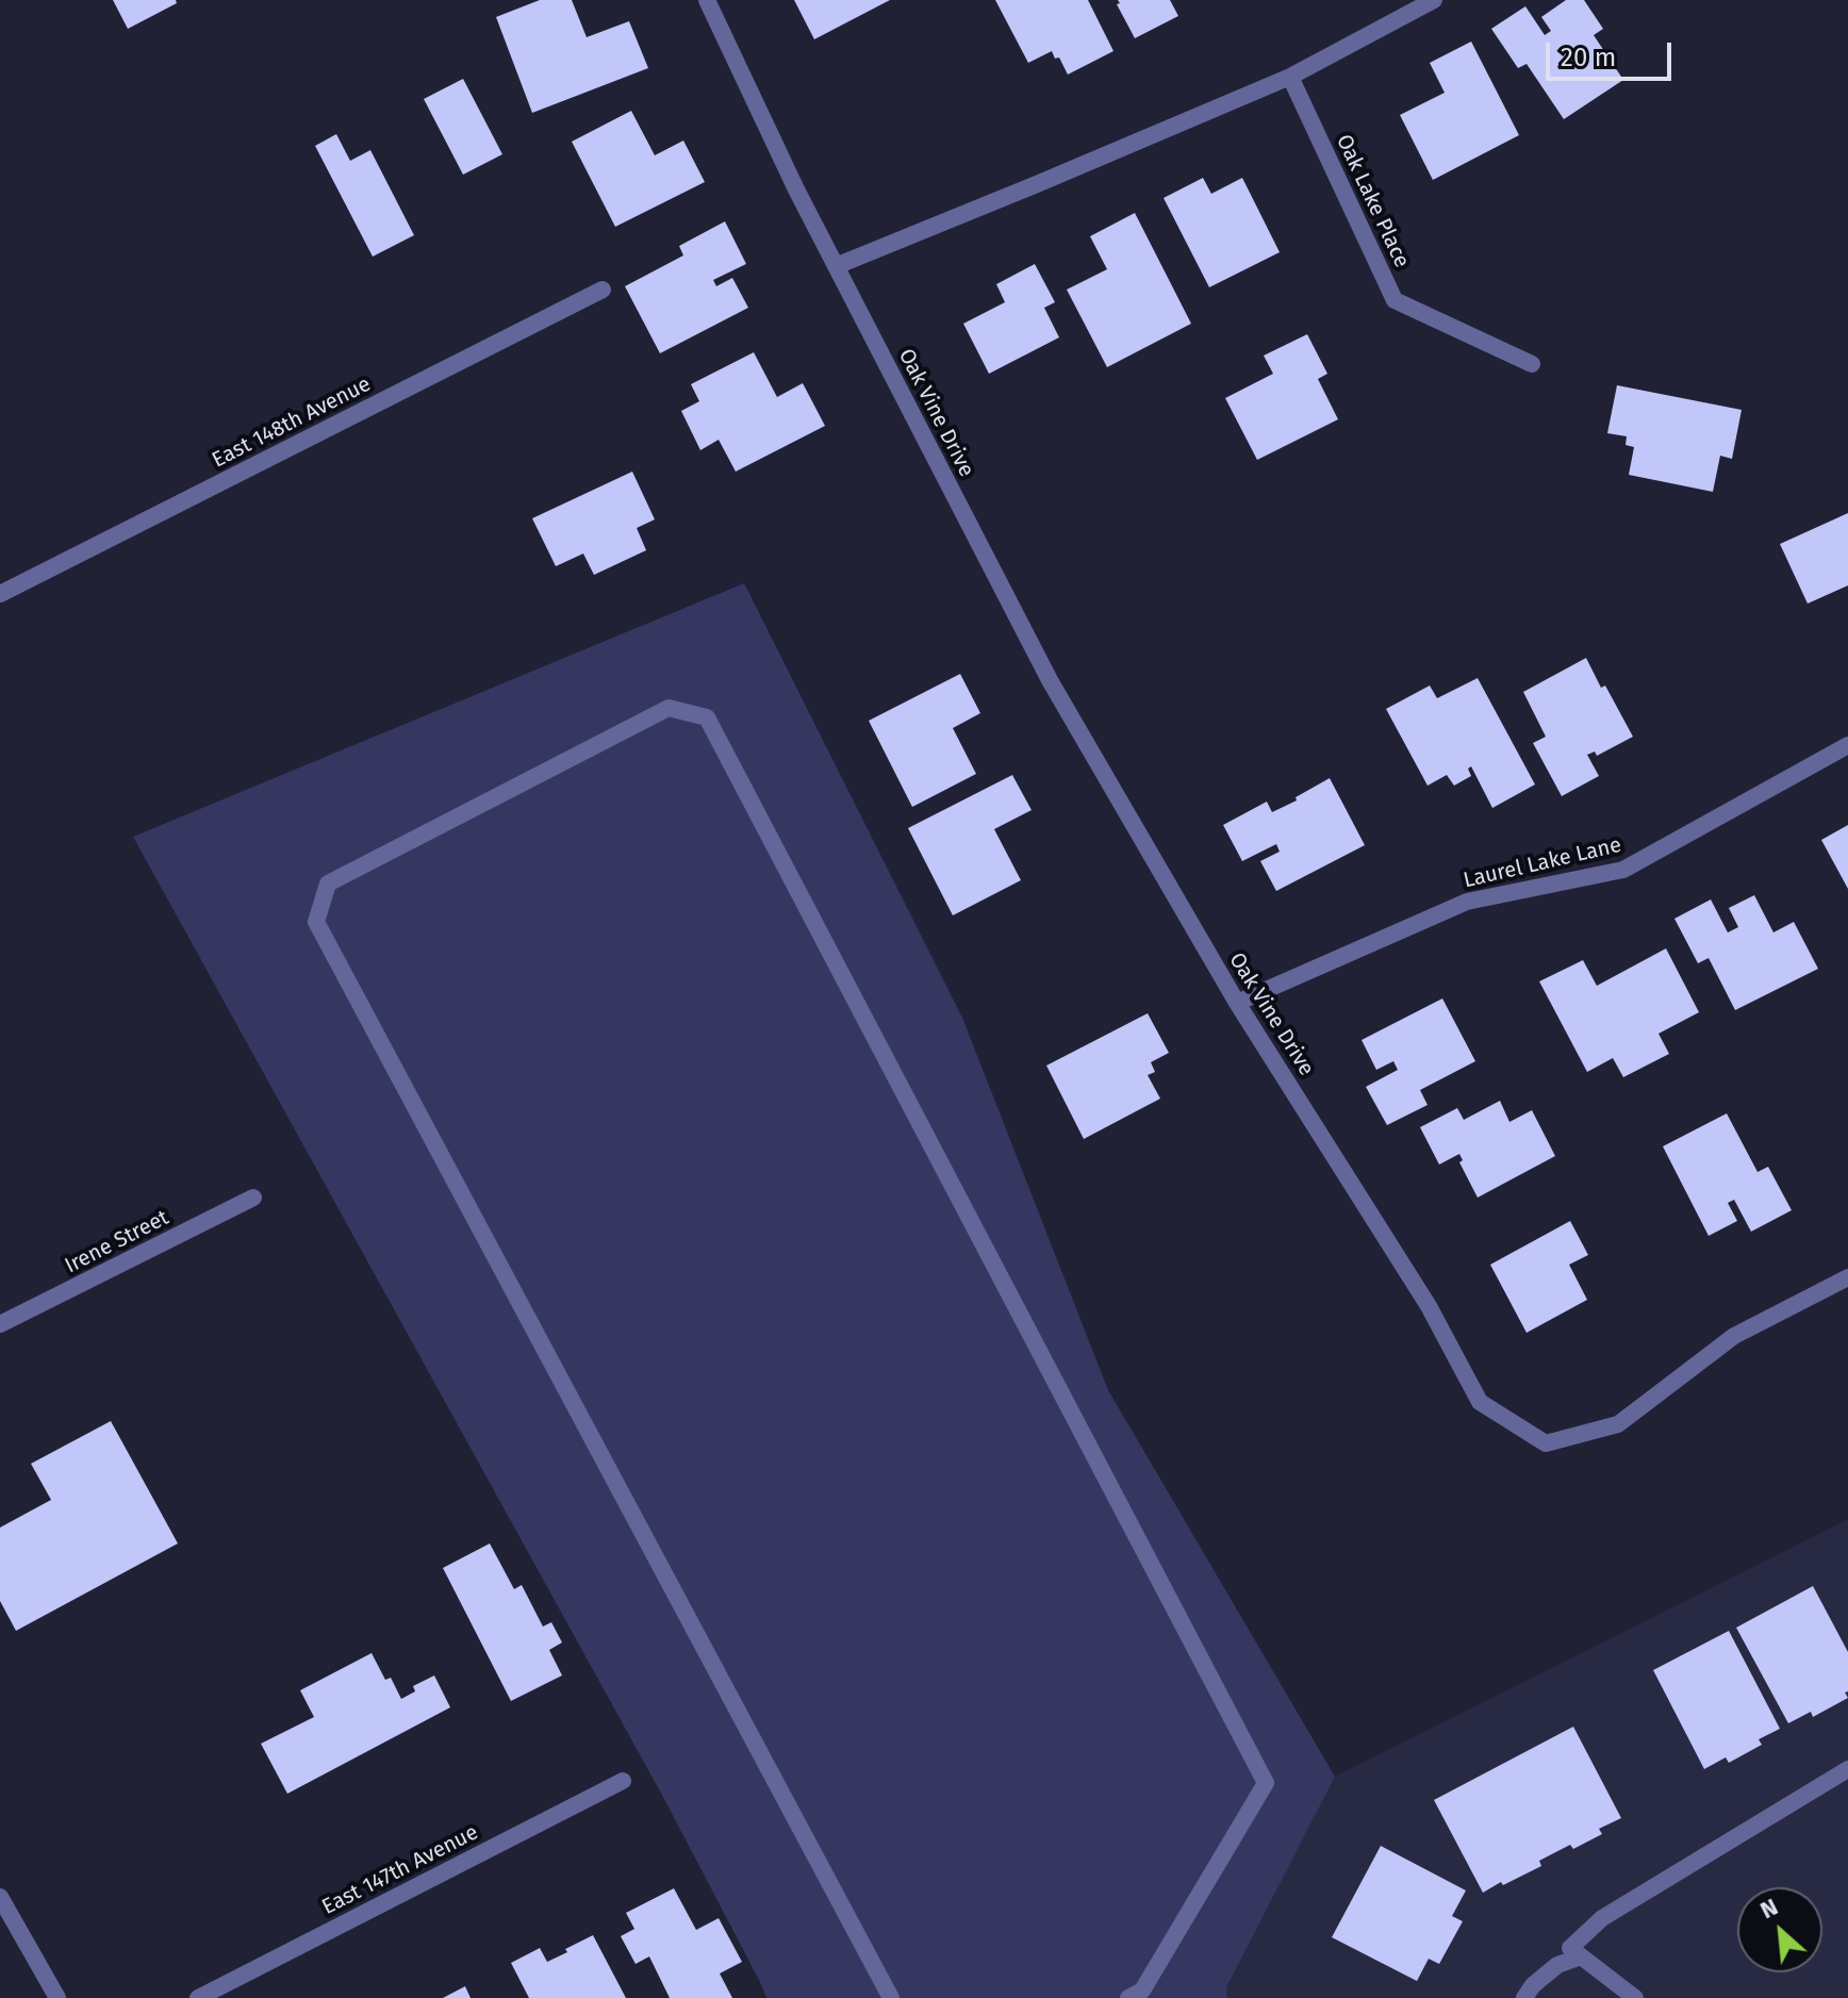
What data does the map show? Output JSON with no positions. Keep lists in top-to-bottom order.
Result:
{
  "streets": {
    "street": [
      "Oak Lake Place",
      "Oak Vine Drive",
      "East 148th Avenue",
      "Laurel Lake Lane",
      "Irene Street",
      "East 147th Avenue"
    ]
  },
  "crossings": [
    ["Oak Vine Drive", "Laurel Lake Lane"]
  ],
  "scale_bar": "20 m",
  "north": "top left"
}
